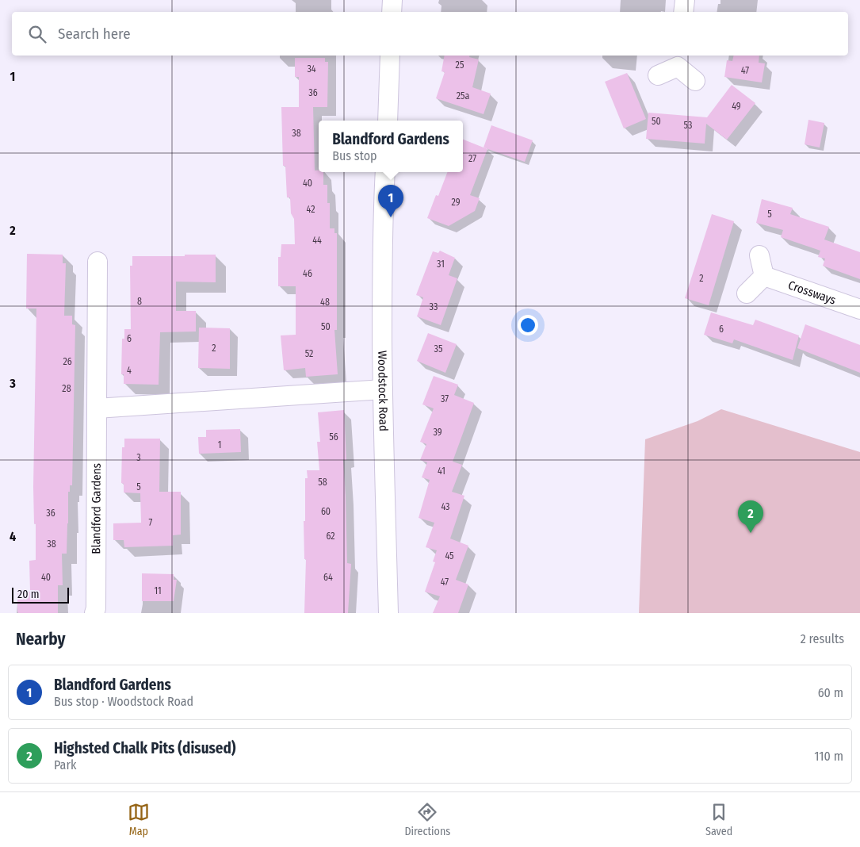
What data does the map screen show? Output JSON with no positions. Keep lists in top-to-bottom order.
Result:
{
  "streets": {
    "street": ["Crossways", "Woodstock Road", "Blandford Gardens"]
  },
  "house_numbers": [
    "25",
    "34",
    "47",
    "36",
    "25a",
    "49",
    "50",
    "53",
    "38",
    "27",
    "40",
    "29",
    "42",
    "5",
    "44",
    "31",
    "46",
    "2",
    "8",
    "48",
    "33",
    "50",
    "6",
    "6",
    "2",
    "35",
    "52",
    "26",
    "4",
    "28",
    "37",
    "39",
    "56",
    "1",
    "3",
    "41",
    "58",
    "5",
    "43",
    "60",
    "36",
    "7",
    "62",
    "38",
    "45",
    "40",
    "64",
    "47",
    "11"
  ],
  "scale_bar": "20 m",
  "page": {
    "search": "Search here",
    "popup": ["Blandford Gardens", "Bus stop"],
    "pins": ["1", "2"],
    "scale": "20 m",
    "heading": ["Nearby", "2 results"],
    "list": [
      {
        "mark": "1",
        "name": "Blandford Gardens",
        "note": "Bus stop · Woodstock Road",
        "value": "60 m"
      },
      {
        "mark": "2",
        "name": "Highsted Chalk Pits (disused)",
        "note": "Park",
        "value": "110 m"
      }
    ],
    "nav": ["Map", "Directions", "Saved"]
  },
  "grid": {
    "rows": [
      "1",
      "2",
      "3",
      "4"
    ]
  }
}
